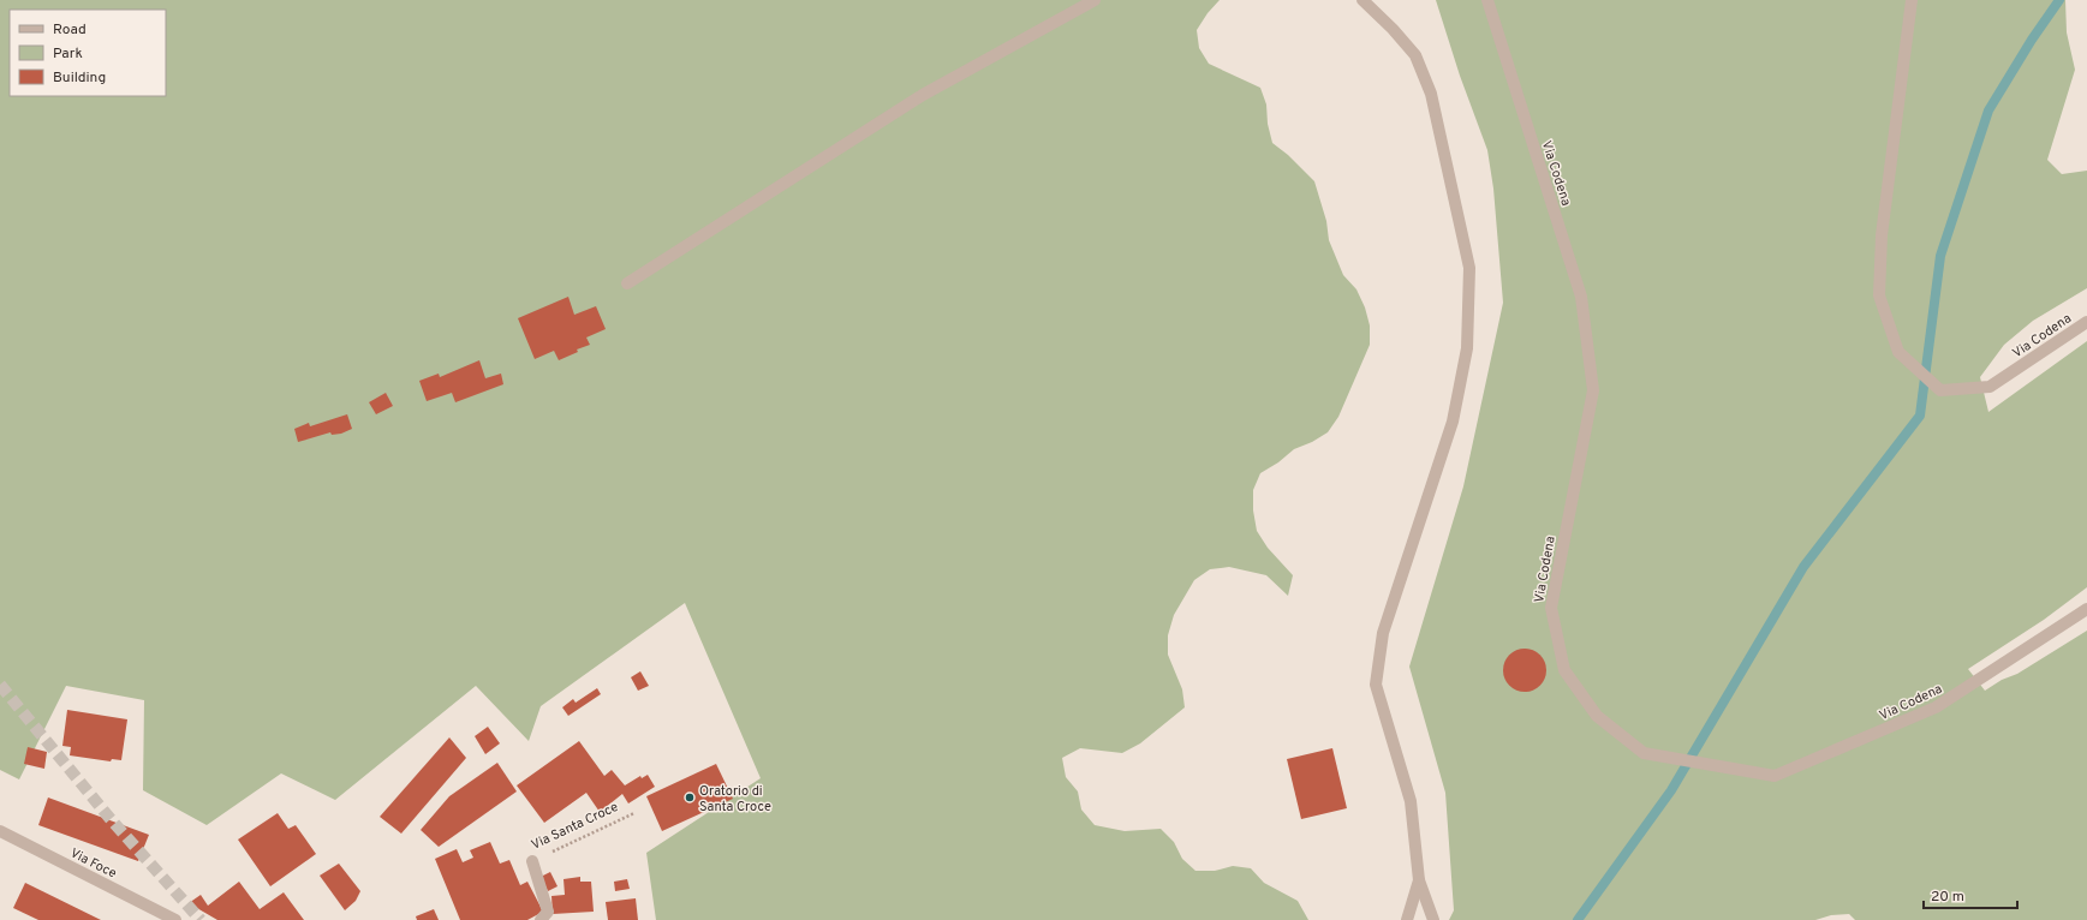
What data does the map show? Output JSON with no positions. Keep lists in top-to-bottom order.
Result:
{
  "streets": {
    "street": ["Via Codena", "Via Santa Croce", "Via Foce"]
  },
  "places": ["Oratorio di Santa Croce"],
  "legend": ["Road", "Park", "Building"],
  "scale_bar": "20 m"
}
